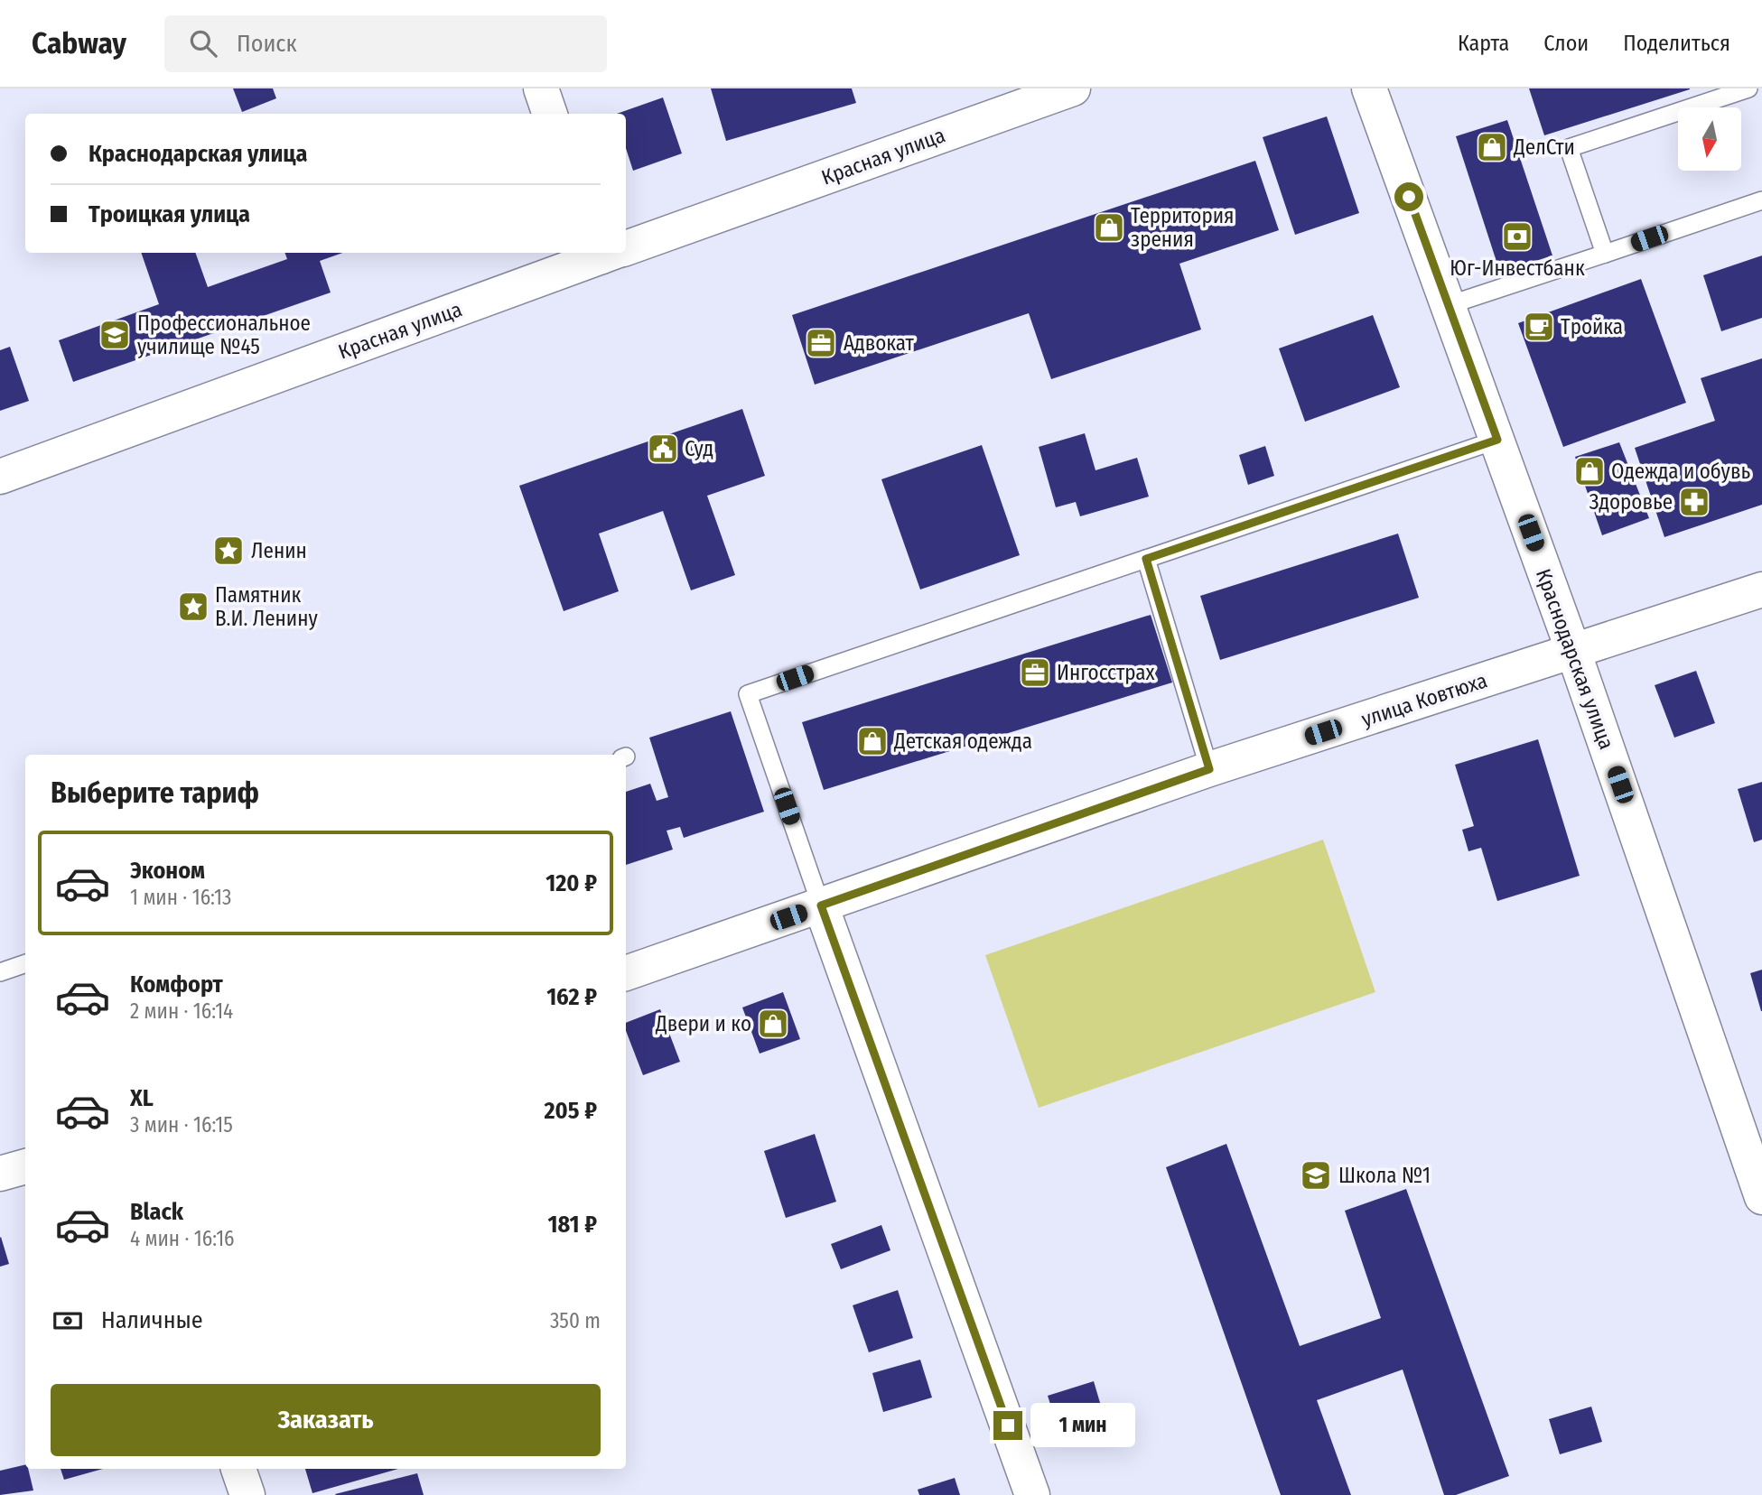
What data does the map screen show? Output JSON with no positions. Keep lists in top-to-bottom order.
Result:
{
  "streets": {
    "street": ["Красная улица", "Краснодарская улица", "улица Ковтюха"]
  },
  "crossings": [
    ["Краснодарская улица", "улица Ковтюха"]
  ],
  "places": {
    "shop": [
      "ДелСти",
      "Территория зрения",
      "Одежда и обувь",
      "Детская одежда",
      "Двери и ко"
    ],
    "bank": ["Юг-Инвестбанк"],
    "cafe": ["Тройка"],
    "school or university": ["Профессиональное училище №45", "Школа №1"],
    "office": ["Адвокат", "Ингосстрах"],
    "public building": ["Суд"],
    "pharmacy": ["Здоровье"],
    "place": ["Ленин", "Памятник В.И. Ленину"]
  },
  "north": "bottom",
  "page": {
    "header": "Cabway",
    "search": "Поиск",
    "nav": ["Карта", "Слои", "Поделиться"],
    "banner": ["Краснодарская улица", "Троицкая улица"],
    "heading": "Выберите тариф",
    "list": [
      {
        "name": "Эконом",
        "note": "1 мин · 16:13",
        "value": "120 ₽"
      },
      {
        "name": "Комфорт",
        "note": "2 мин · 16:14",
        "value": "162 ₽"
      },
      {
        "name": "XL",
        "note": "3 мин · 16:15",
        "value": "205 ₽"
      },
      {
        "name": "Black",
        "note": "4 мин · 16:16",
        "value": "181 ₽"
      }
    ],
    "pay": ["Наличные", "350 m"],
    "buttons": "Заказать",
    "bubble": "1 мин"
  }
}
